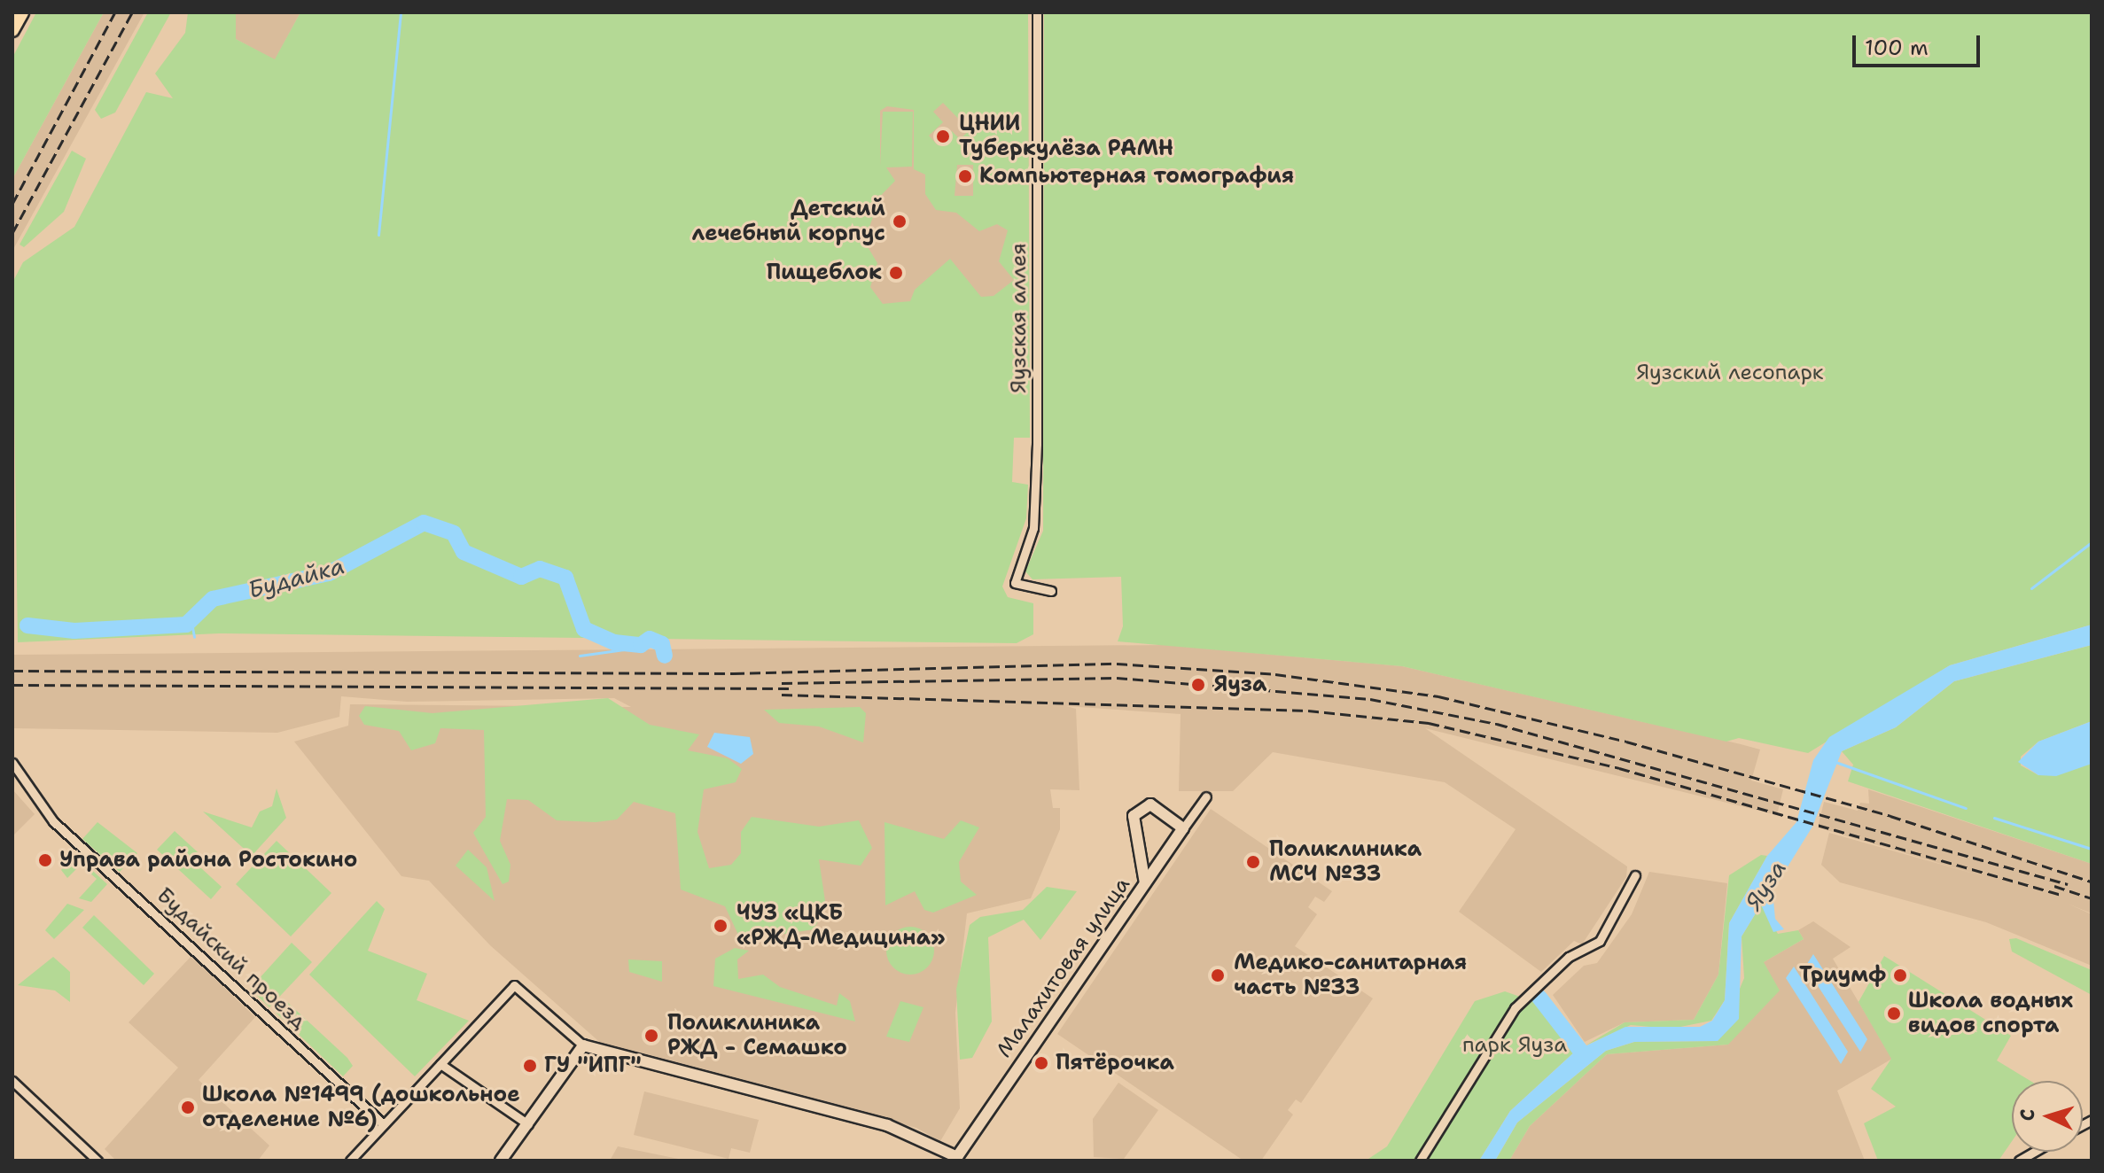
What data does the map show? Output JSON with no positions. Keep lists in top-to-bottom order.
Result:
{
  "streets": {
    "street": ["Яузская аллея", "Будайский проезд", "Малахитовая улица"]
  },
  "water": ["Будайка", "Яуза"],
  "parks": ["Яузский лесопарк", "парк Яуза"],
  "places": [
    "ЦНИИ Туберкулёза РАМН",
    "Компьютерная томография",
    "Детский лечебный корпус",
    "Пищеблок",
    "Яуза",
    "Управа района Ростокино",
    "Поликлиника МСЧ №33",
    "ЧУЗ «ЦКБ «РЖД-Медицина»",
    "Медико-санитарная часть №33",
    "Триумф",
    "Школа водных видов спорта",
    "Поликлиника РЖД - Семашко",
    "Пятёрочка",
    "ГУ \"ИПГ\"",
    "Школа №1499 (дошкольное отделение №6)"
  ],
  "scale_bar": "100 m",
  "north": "left"
}
